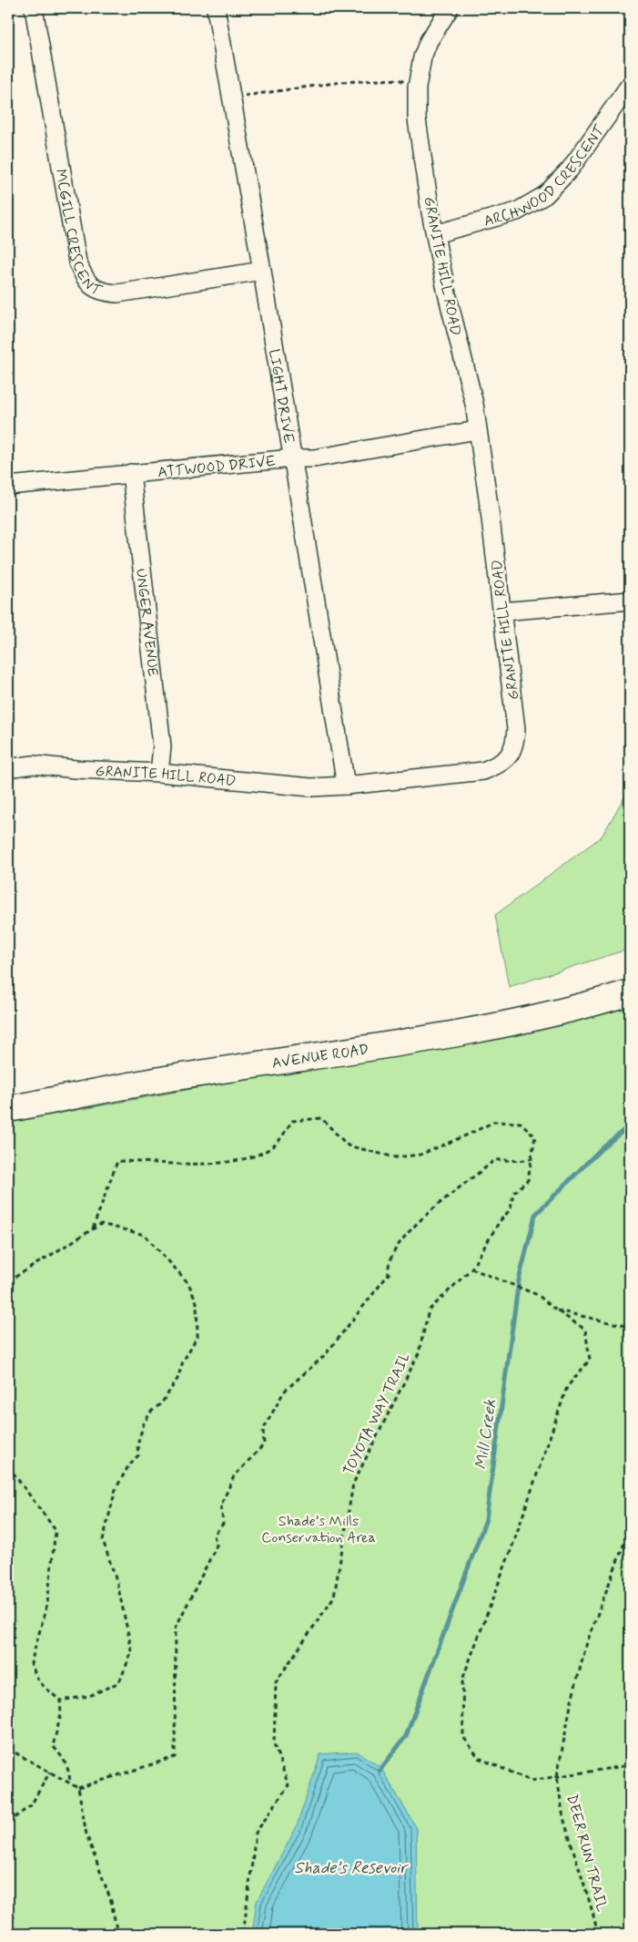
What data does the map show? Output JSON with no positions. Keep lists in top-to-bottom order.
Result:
{
  "streets": {
    "street": [
      "ARCHWOOD CRESCENT",
      "MCGILL CRESCENT",
      "GRANITE HILL ROAD",
      "LIGHT DRIVE",
      "ATTWOOD DRIVE",
      "UNGER AVENUE",
      "AVENUE ROAD"
    ],
    "path": ["TOYOTA WAY TRAIL", "DEER RUN TRAIL"]
  },
  "crossings": [
    ["ARCHWOOD CRESCENT", "GRANITE HILL ROAD"],
    ["MCGILL CRESCENT", "LIGHT DRIVE"],
    ["GRANITE HILL ROAD", "LIGHT DRIVE"],
    ["GRANITE HILL ROAD", "ATTWOOD DRIVE"],
    ["GRANITE HILL ROAD", "UNGER AVENUE"],
    ["LIGHT DRIVE", "ATTWOOD DRIVE"],
    ["ATTWOOD DRIVE", "UNGER AVENUE"]
  ],
  "water": ["Mill Creek", "Shade’s Resevoir"],
  "parks": ["Shade’s Mills Conservation Area"]
}
